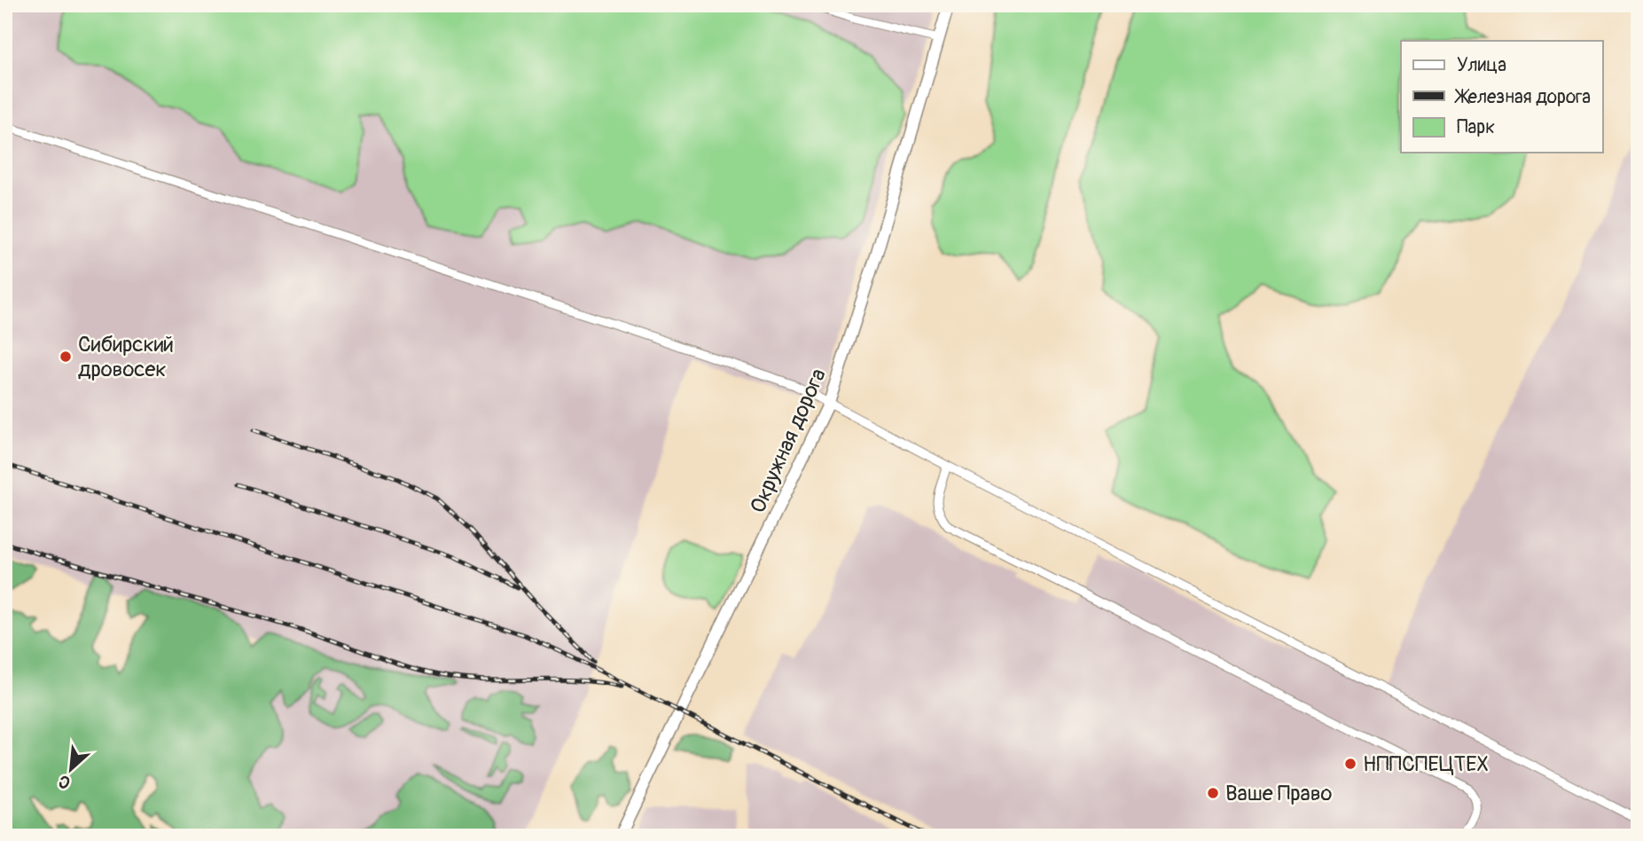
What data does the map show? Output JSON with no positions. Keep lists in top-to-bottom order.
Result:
{
  "streets": {
    "main road": ["Окружная дорога"]
  },
  "places": ["Сибирский дровосек", "НППСПЕЦТЕХ", "Ваше Право"],
  "legend": ["Улица", "Железная дорога", "Парк"],
  "north": "bottom left"
}
